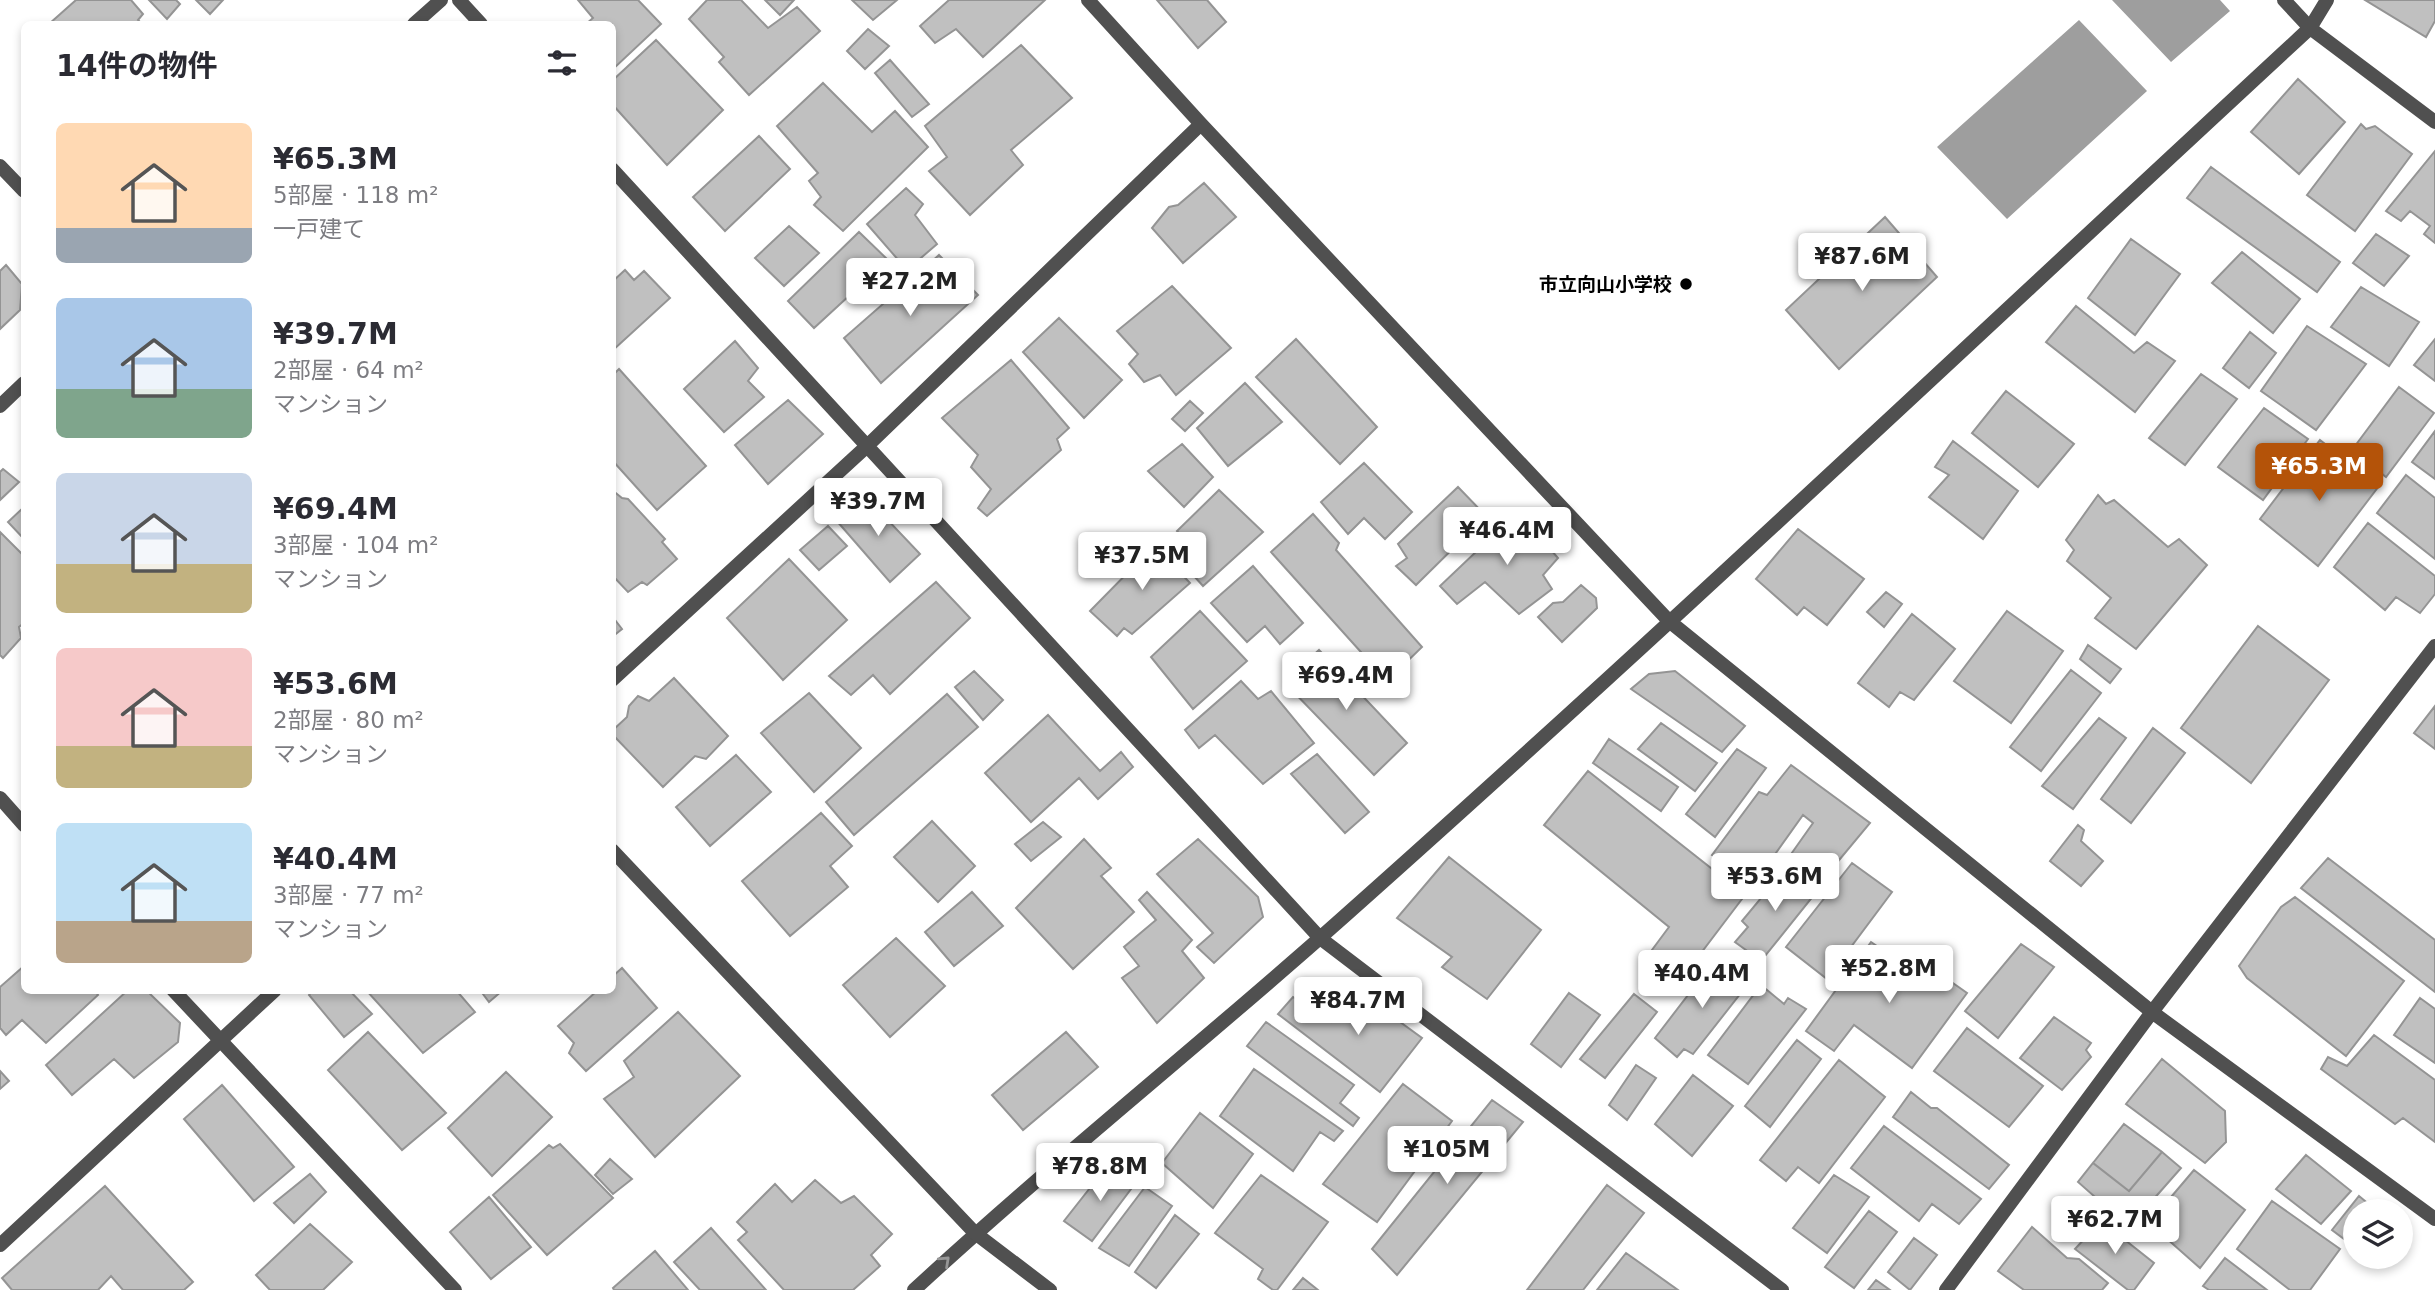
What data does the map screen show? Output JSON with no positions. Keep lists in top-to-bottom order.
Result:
{
  "places": ["市立向山小学校"],
  "page": {
    "heading": "14件の物件",
    "list": [
      {
        "name": "¥65.3M",
        "note": "5部屋 · 118 m² · 一戸建て"
      },
      {
        "name": "¥39.7M",
        "note": "2部屋 · 64 m² · マンション"
      },
      {
        "name": "¥69.4M",
        "note": "3部屋 · 104 m² · マンション"
      },
      {
        "name": "¥53.6M",
        "note": "2部屋 · 80 m² · マンション"
      },
      {
        "name": "¥40.4M",
        "note": "3部屋 · 77 m² · マンション"
      }
    ],
    "price": [
      "¥87.6M",
      "¥27.2M",
      "¥65.3M",
      "¥39.7M",
      "¥46.4M",
      "¥37.5M",
      "¥69.4M",
      "¥53.6M",
      "¥52.8M",
      "¥40.4M",
      "¥84.7M",
      "¥105M",
      "¥78.8M",
      "¥62.7M"
    ]
  }
}
